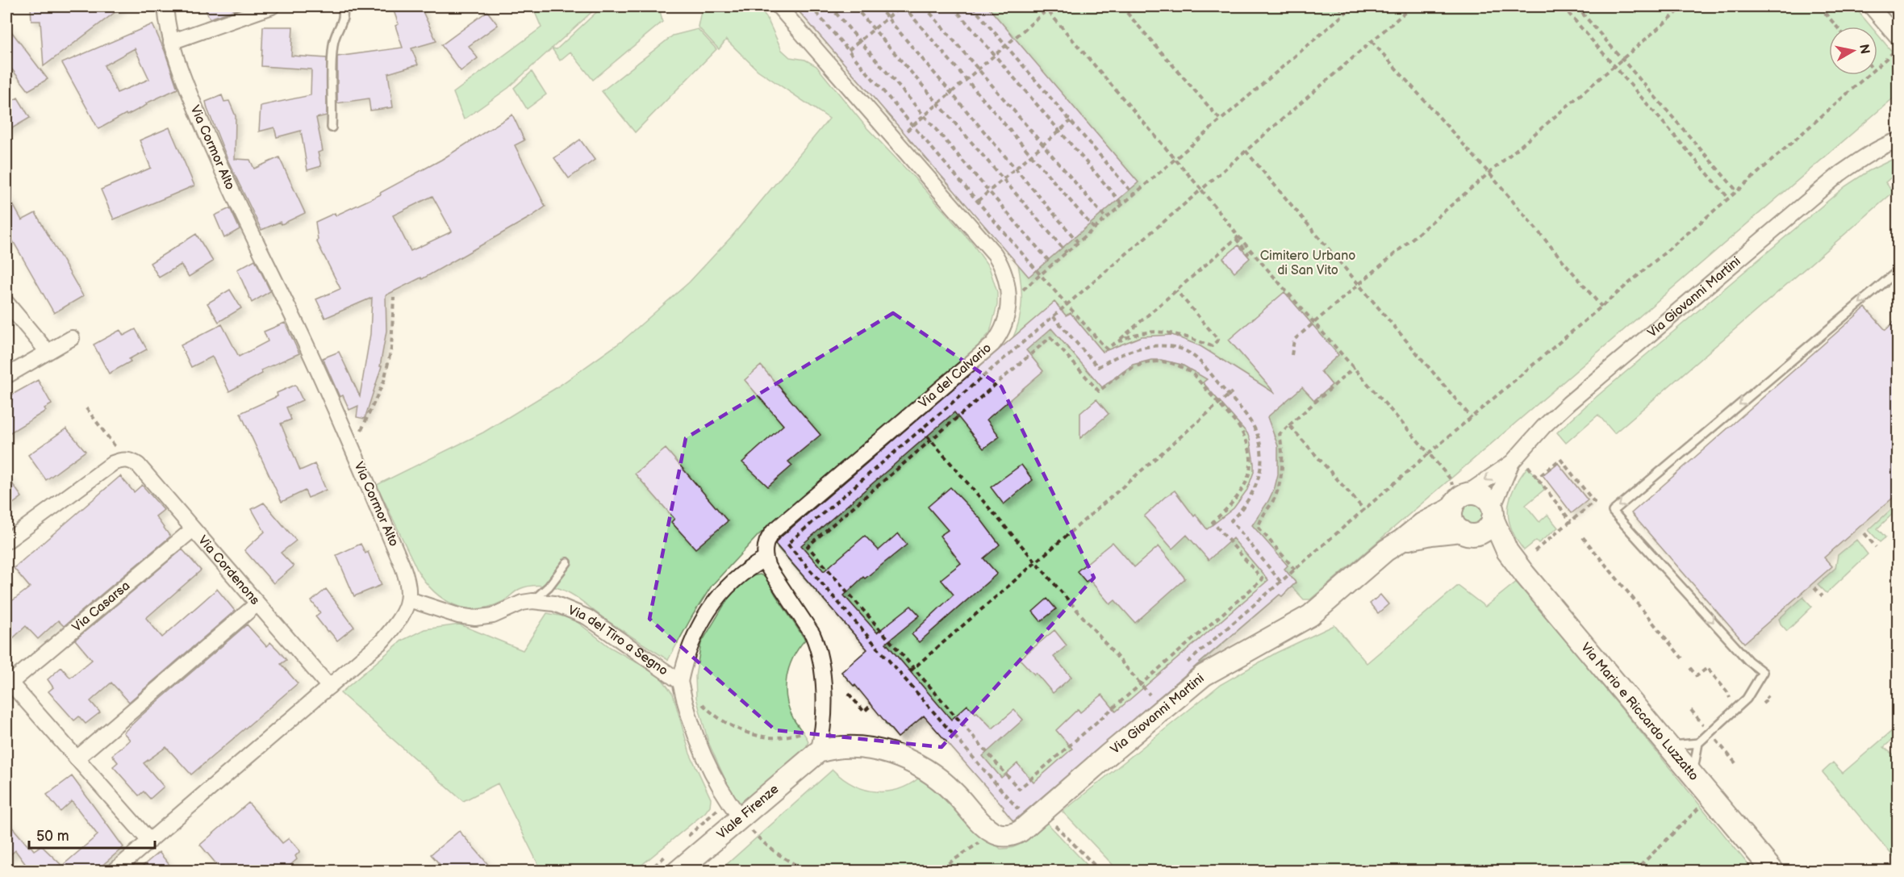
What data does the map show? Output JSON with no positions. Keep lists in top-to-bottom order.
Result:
{
  "streets": {
    "street": [
      "Via Cormor Alto",
      "Via Giovanni Martini",
      "Via del Calvario",
      "Via Cordenons",
      "Via Casarsa",
      "Via del Tiro a Segno",
      "Via Mario e Riccardo Luzzatto",
      "Viale Firenze"
    ]
  },
  "crossings": [
    ["Via Cormor Alto", "Via del Tiro a Segno"],
    ["Via Giovanni Martini", "Via Mario e Riccardo Luzzatto"],
    ["Via Cordenons", "Via Casarsa"],
    ["Via del Tiro a Segno", "Viale Firenze"]
  ],
  "parks": ["Cimitero Urbano di San Vito"],
  "scale_bar": "50 m",
  "north": "right"
}
